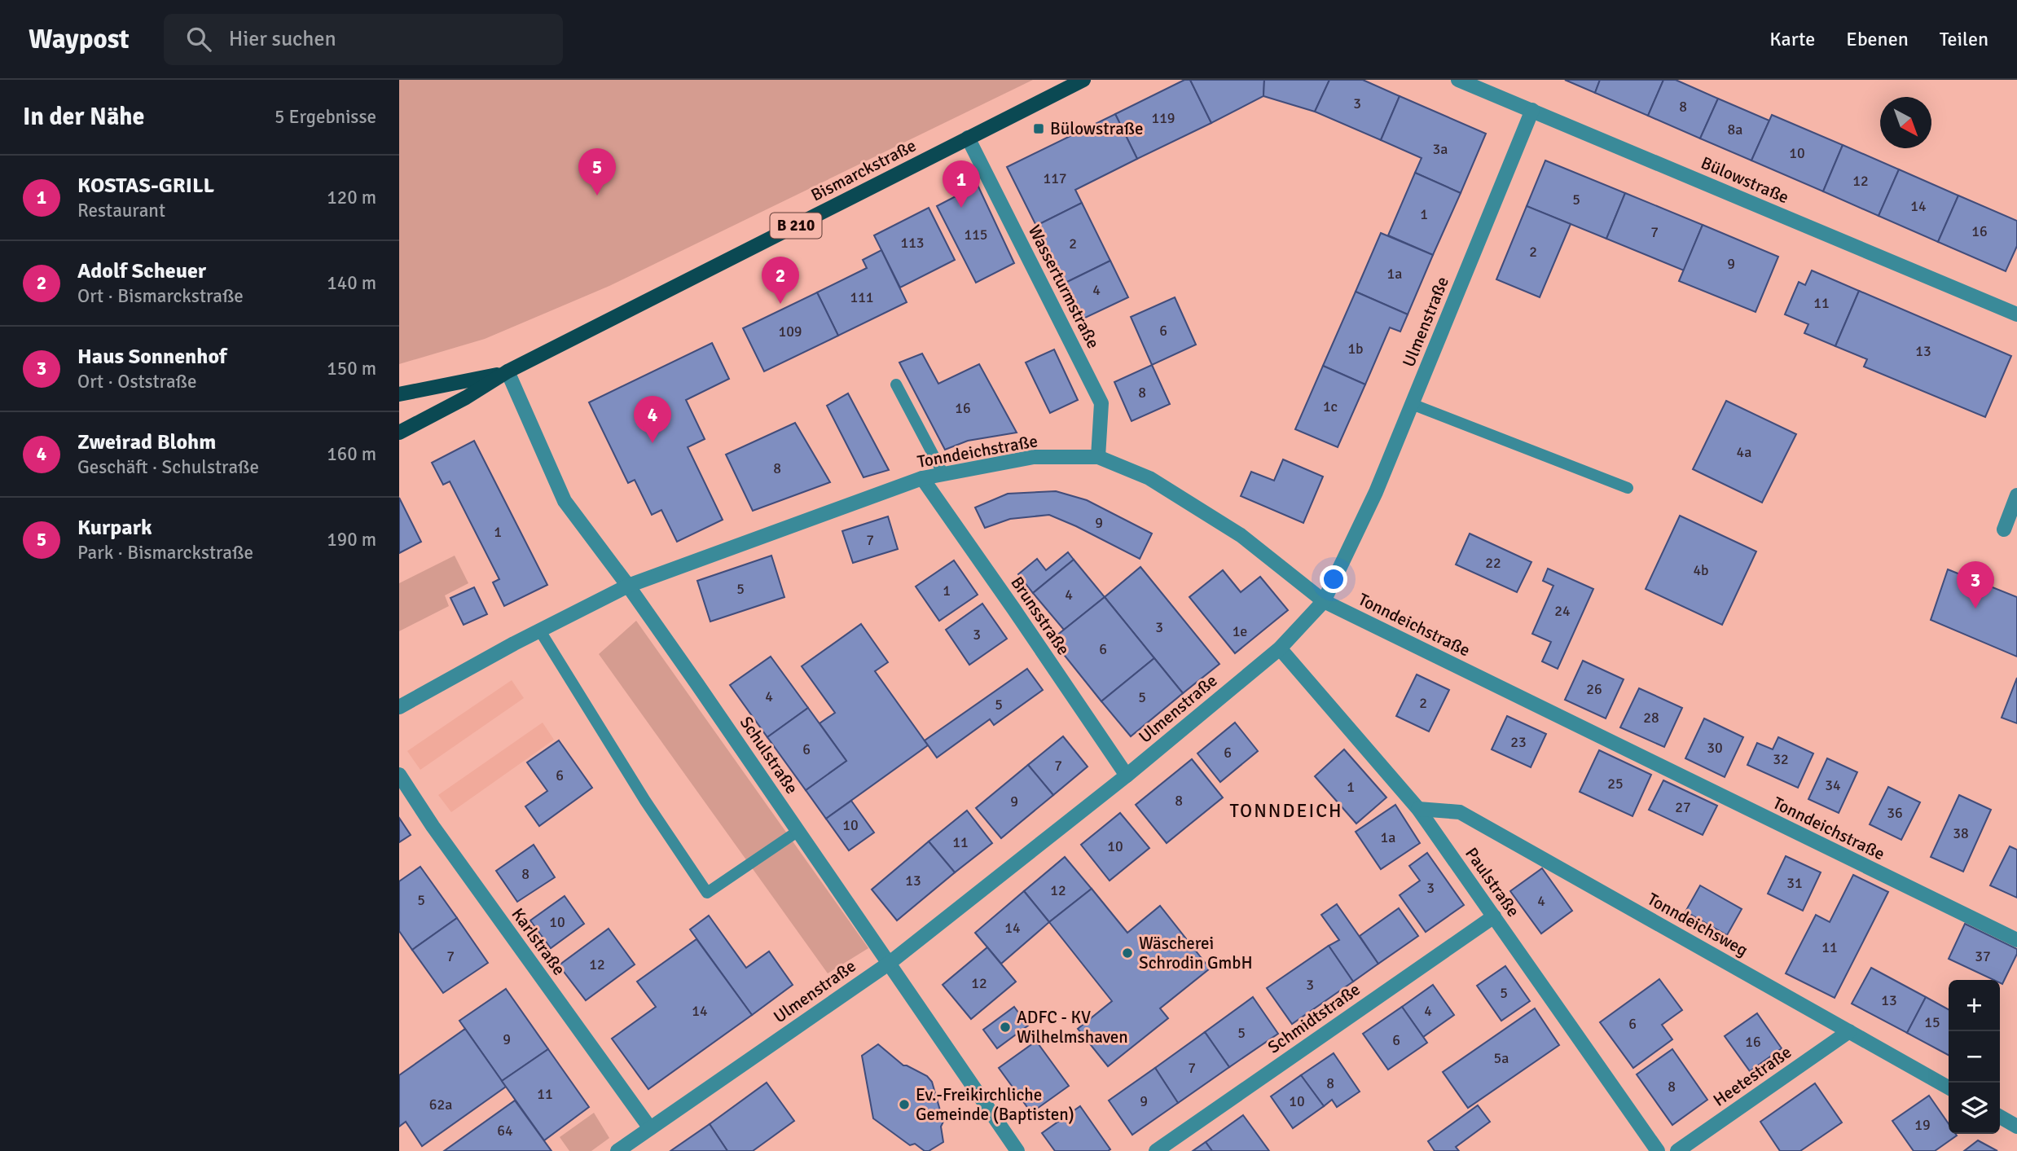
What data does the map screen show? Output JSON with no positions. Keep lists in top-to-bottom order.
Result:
{
  "streets": {
    "main road": ["Bismarckstraße", "B 210"],
    "street": [
      "Bülowstraße",
      "Wasserturmstraße",
      "Ulmenstraße",
      "Tonndeichstraße",
      "Brunsstraße",
      "Schulstraße",
      "Paulstraße",
      "Tonndeichsweg",
      "Karlstraße",
      "Schmidtstraße",
      "Heetestraße"
    ]
  },
  "crossings": [
    ["Bismarckstraße", "Wasserturmstraße"],
    ["Bismarckstraße", "Schulstraße"],
    ["Bülowstraße", "Ulmenstraße"],
    ["Wasserturmstraße", "Tonndeichstraße"],
    ["Ulmenstraße", "Tonndeichstraße"],
    ["Ulmenstraße", "Brunsstraße"],
    ["Ulmenstraße", "Schulstraße"],
    ["Ulmenstraße", "Paulstraße"],
    ["Ulmenstraße", "Karlstraße"],
    ["Tonndeichstraße", "Brunsstraße"],
    ["Tonndeichstraße", "Schulstraße"],
    ["Paulstraße", "Tonndeichsweg"],
    ["Paulstraße", "Schmidtstraße"],
    ["Tonndeichsweg", "Heetestraße"]
  ],
  "districts": ["TONNDEICH"],
  "places": {
    "transit": ["Bülowstraße"],
    "other": ["Wäscherei Schrodin GmbH", "ADFC - KV Wilhelmshaven", "Ev.-Freikirchliche Gemeinde (Baptisten)"]
  },
  "house_numbers": [
    "3",
    "8",
    "119",
    "8a",
    "3a",
    "10",
    "117",
    "12",
    "5",
    "14",
    "1",
    "16",
    "7",
    "115",
    "113",
    "2",
    "2",
    "9",
    "1a",
    "4",
    "111",
    "11",
    "6",
    "109",
    "1b",
    "13",
    "8",
    "1c",
    "16",
    "4a",
    "8",
    "9",
    "1",
    "7",
    "22",
    "4b",
    "5",
    "1",
    "4",
    "24",
    "3",
    "1e",
    "3",
    "6",
    "26",
    "4",
    "5",
    "2",
    "5",
    "28",
    "23",
    "30",
    "6",
    "6",
    "32",
    "7",
    "6",
    "25",
    "34",
    "1",
    "8",
    "9",
    "27",
    "36",
    "10",
    "38",
    "1a",
    "11",
    "10",
    "8",
    "13",
    "31",
    "3",
    "12",
    "5",
    "4",
    "10",
    "14",
    "11",
    "7",
    "37",
    "12",
    "12",
    "3",
    "5",
    "13",
    "14",
    "4",
    "15",
    "6",
    "5",
    "9",
    "6",
    "16",
    "5a",
    "7",
    "8",
    "8",
    "11",
    "9",
    "10",
    "62a",
    "19",
    "64"
  ],
  "north": "bottom right",
  "page": {
    "header": "Waypost",
    "search": "Hier suchen",
    "nav": ["Karte", "Ebenen", "Teilen"],
    "heading": ["In der Nähe", "5 Ergebnisse"],
    "pins": [
      "5",
      "1",
      "2",
      "4",
      "3"
    ],
    "list": [
      {
        "mark": "1",
        "name": "KOSTAS-GRILL",
        "note": "Restaurant",
        "value": "120 m"
      },
      {
        "mark": "2",
        "name": "Adolf Scheuer",
        "note": "Ort · Bismarckstraße",
        "value": "140 m"
      },
      {
        "mark": "3",
        "name": "Haus Sonnenhof",
        "note": "Ort · Oststraße",
        "value": "150 m"
      },
      {
        "mark": "4",
        "name": "Zweirad Blohm",
        "note": "Geschäft · Schulstraße",
        "value": "160 m"
      },
      {
        "mark": "5",
        "name": "Kurpark",
        "note": "Park · Bismarckstraße",
        "value": "190 m"
      }
    ],
    "map_buttons": ["+", "−"]
  }
}
